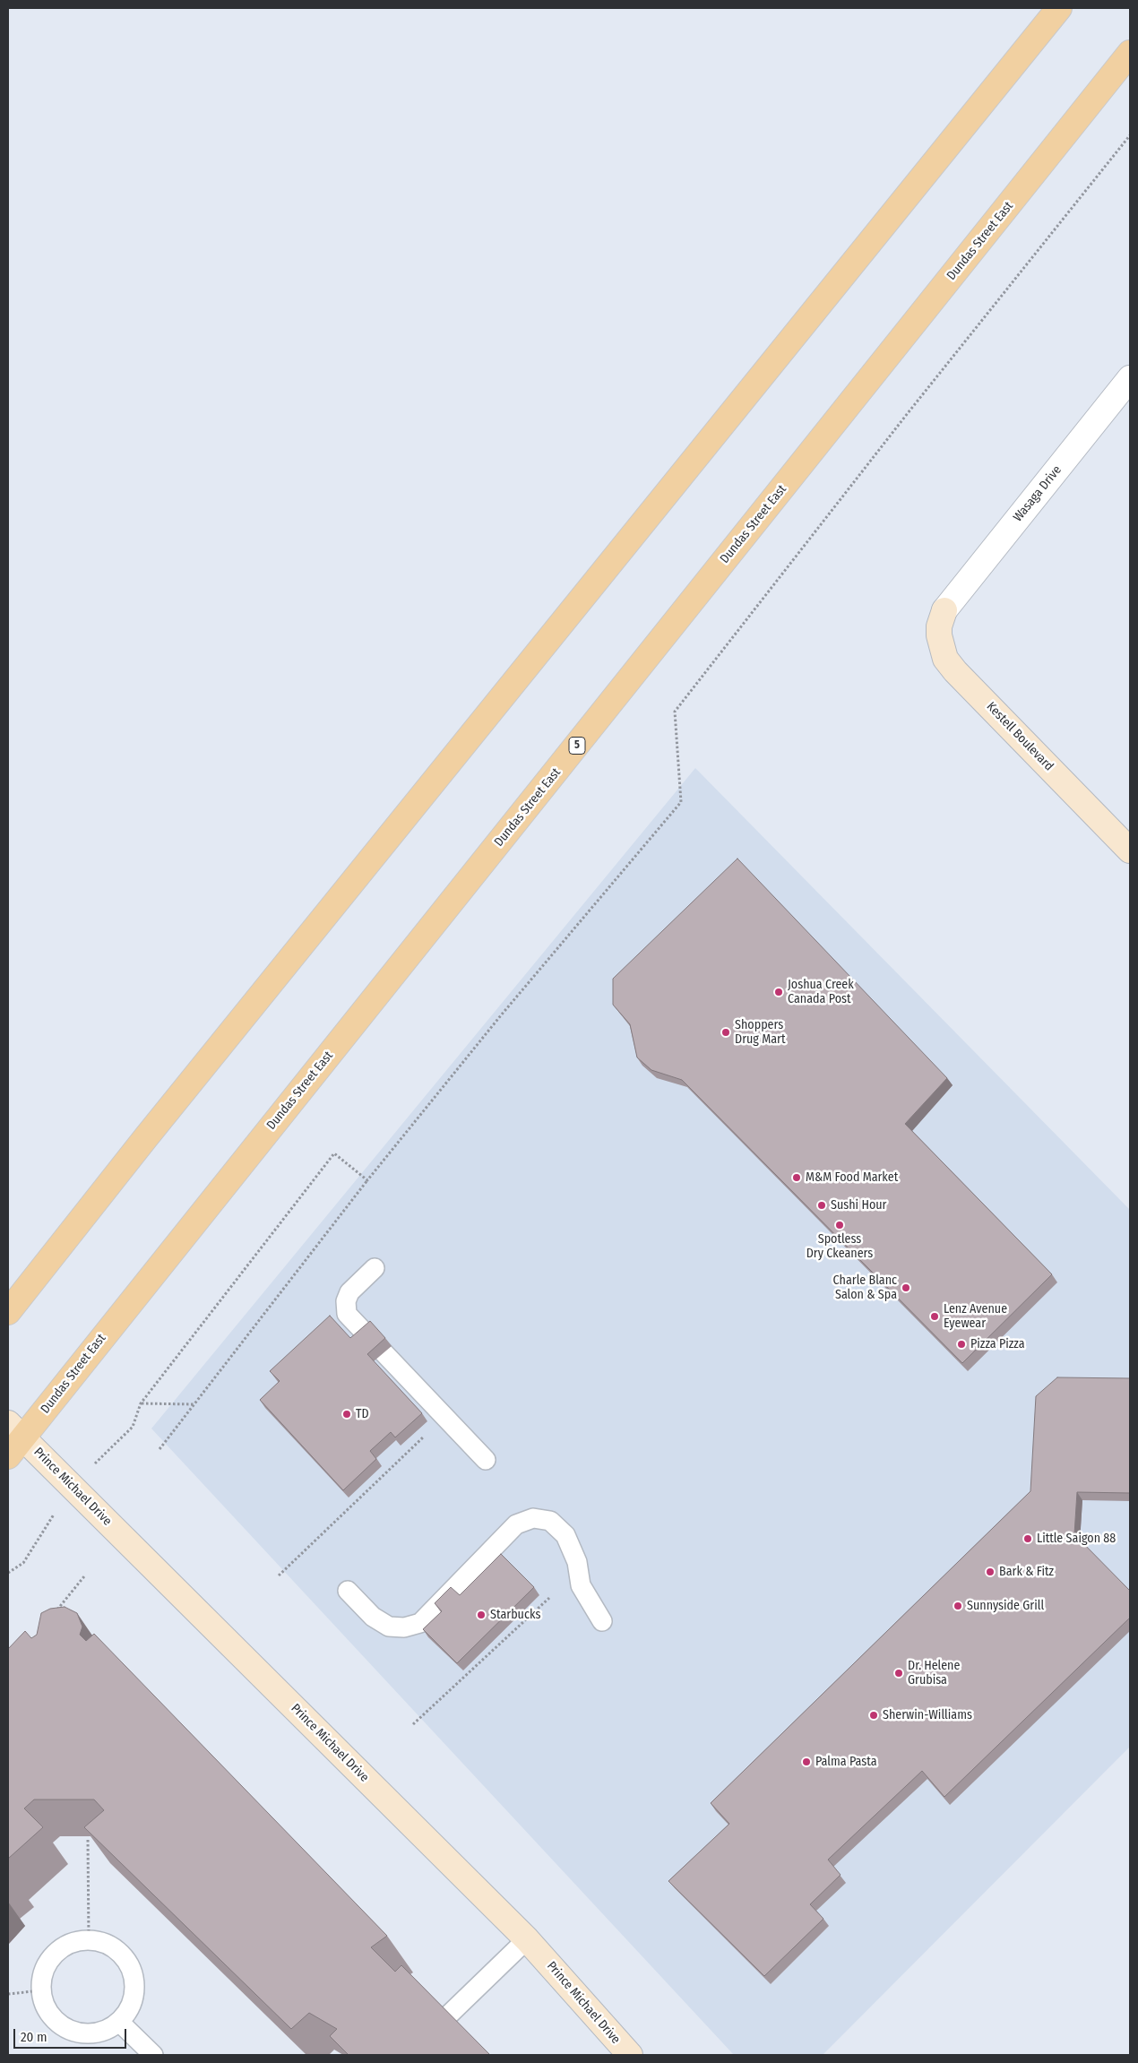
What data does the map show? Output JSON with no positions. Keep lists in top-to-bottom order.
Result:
{
  "streets": {
    "main road": ["Dundas Street East", "5"],
    "street": ["Wasaga Drive", "Kestell Boulevard", "Prince Michael Drive"]
  },
  "crossings": [
    ["Dundas Street East", "Prince Michael Drive"],
    ["Wasaga Drive", "Kestell Boulevard"]
  ],
  "places": [
    "Joshua Creek Canada Post",
    "Shoppers Drug Mart",
    "M&M Food Market",
    "Sushi Hour",
    "Spotless Dry Ckeaners",
    "Charle Blanc Salon & Spa",
    "Lenz Avenue Eyewear",
    "Pizza Pizza",
    "TD",
    "Little Saigon 88",
    "Bark & Fitz",
    "Sunnyside Grill",
    "Starbucks",
    "Dr. Helene Grubisa",
    "Sherwin-Williams",
    "Palma Pasta"
  ],
  "scale_bar": "20 m"
}
